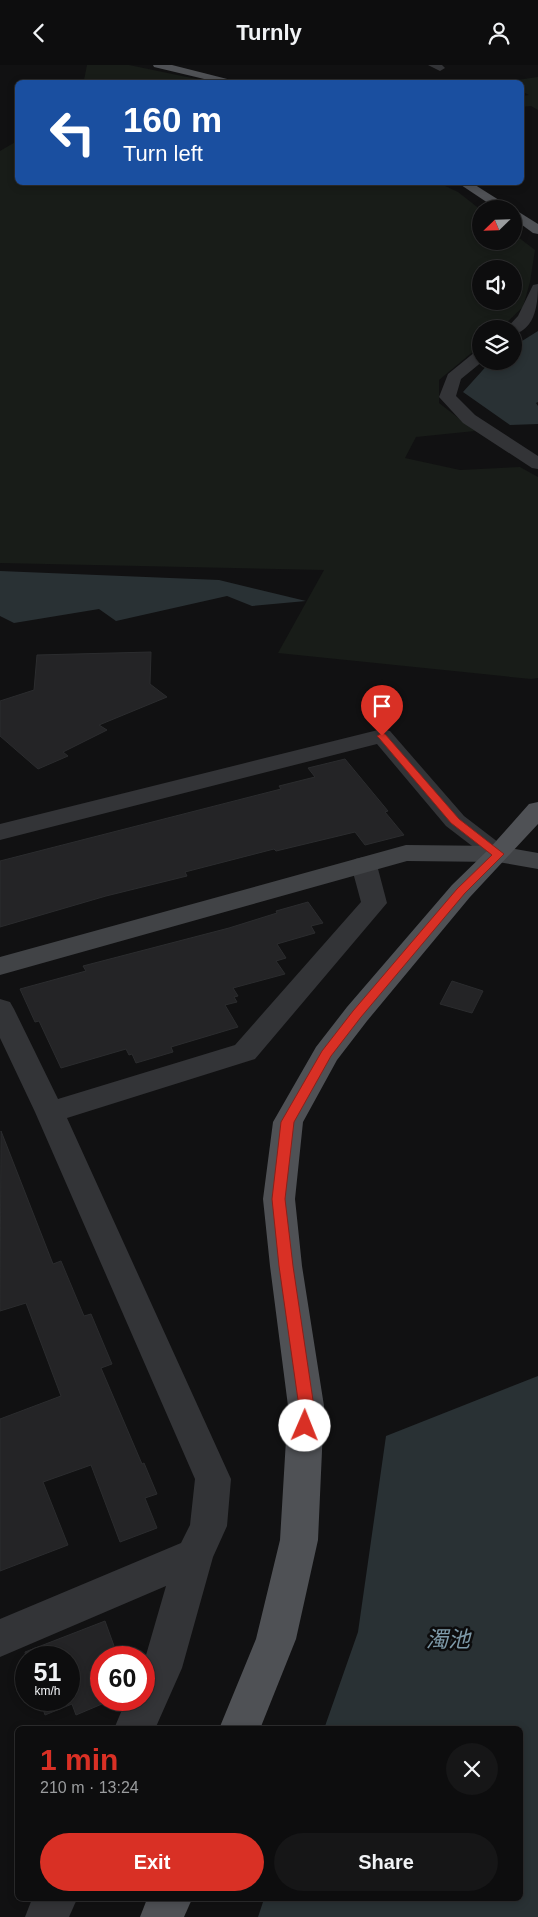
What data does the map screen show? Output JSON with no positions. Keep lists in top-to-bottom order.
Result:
{
  "water": ["濁池"],
  "north": "bottom left",
  "page": {
    "header": "Turnly",
    "turn": ["160 m", "Turn left"],
    "speed": "51 km/h",
    "limit": "60",
    "heading": ["1 min", "210 m · 13:24"],
    "buttons": ["Exit", "Share"]
  }
}
